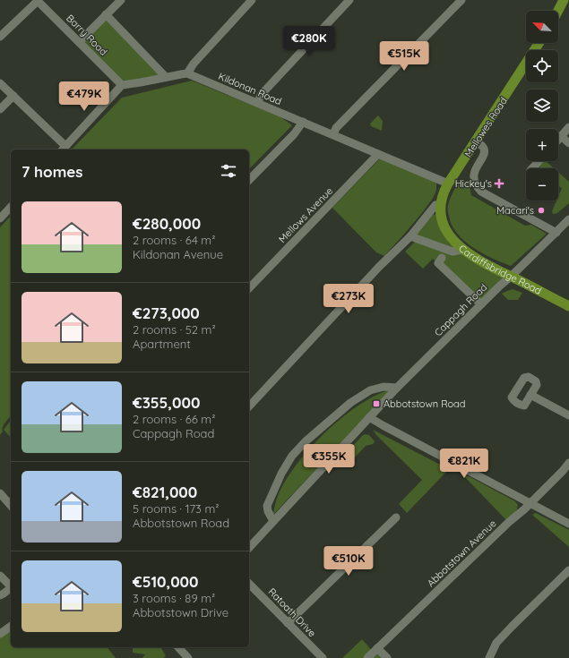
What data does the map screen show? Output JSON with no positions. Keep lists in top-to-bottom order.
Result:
{
  "streets": {
    "main road": ["Mellowes Road", "Cardiffsbridge Road"],
    "street": [
      "Barry Road",
      "Kildonan Road",
      "Mellows Avenue",
      "Cappagh Road",
      "Abbotstown Avenue",
      "Ratoath Drive"
    ]
  },
  "crossings": [
    ["Kildonan Road", "Mellowes Road"],
    ["Kildonan Road", "Mellows Avenue"],
    ["Mellowes Road", "Cardiffsbridge Road"],
    ["Cardiffsbridge Road", "Cappagh Road"]
  ],
  "places": {
    "health": ["Hickey's"],
    "other": ["Macari's"],
    "transit": ["Abbotstown Road"]
  },
  "north": "top left",
  "page": {
    "map_buttons": ["+", "−"],
    "price": [
      "€280K",
      "€515K",
      "€479K",
      "€273K",
      "€355K",
      "€821K",
      "€510K"
    ],
    "heading": "7 homes",
    "list": [
      {
        "name": "€280,000",
        "note": "2 rooms · 64 m² · Kildonan Avenue"
      },
      {
        "name": "€273,000",
        "note": "2 rooms · 52 m² · Apartment"
      },
      {
        "name": "€355,000",
        "note": "2 rooms · 66 m² · Cappagh Road"
      },
      {
        "name": "€821,000",
        "note": "5 rooms · 173 m² · Abbotstown Road"
      },
      {
        "name": "€510,000",
        "note": "3 rooms · 89 m² · Abbotstown Drive"
      }
    ]
  }
}
